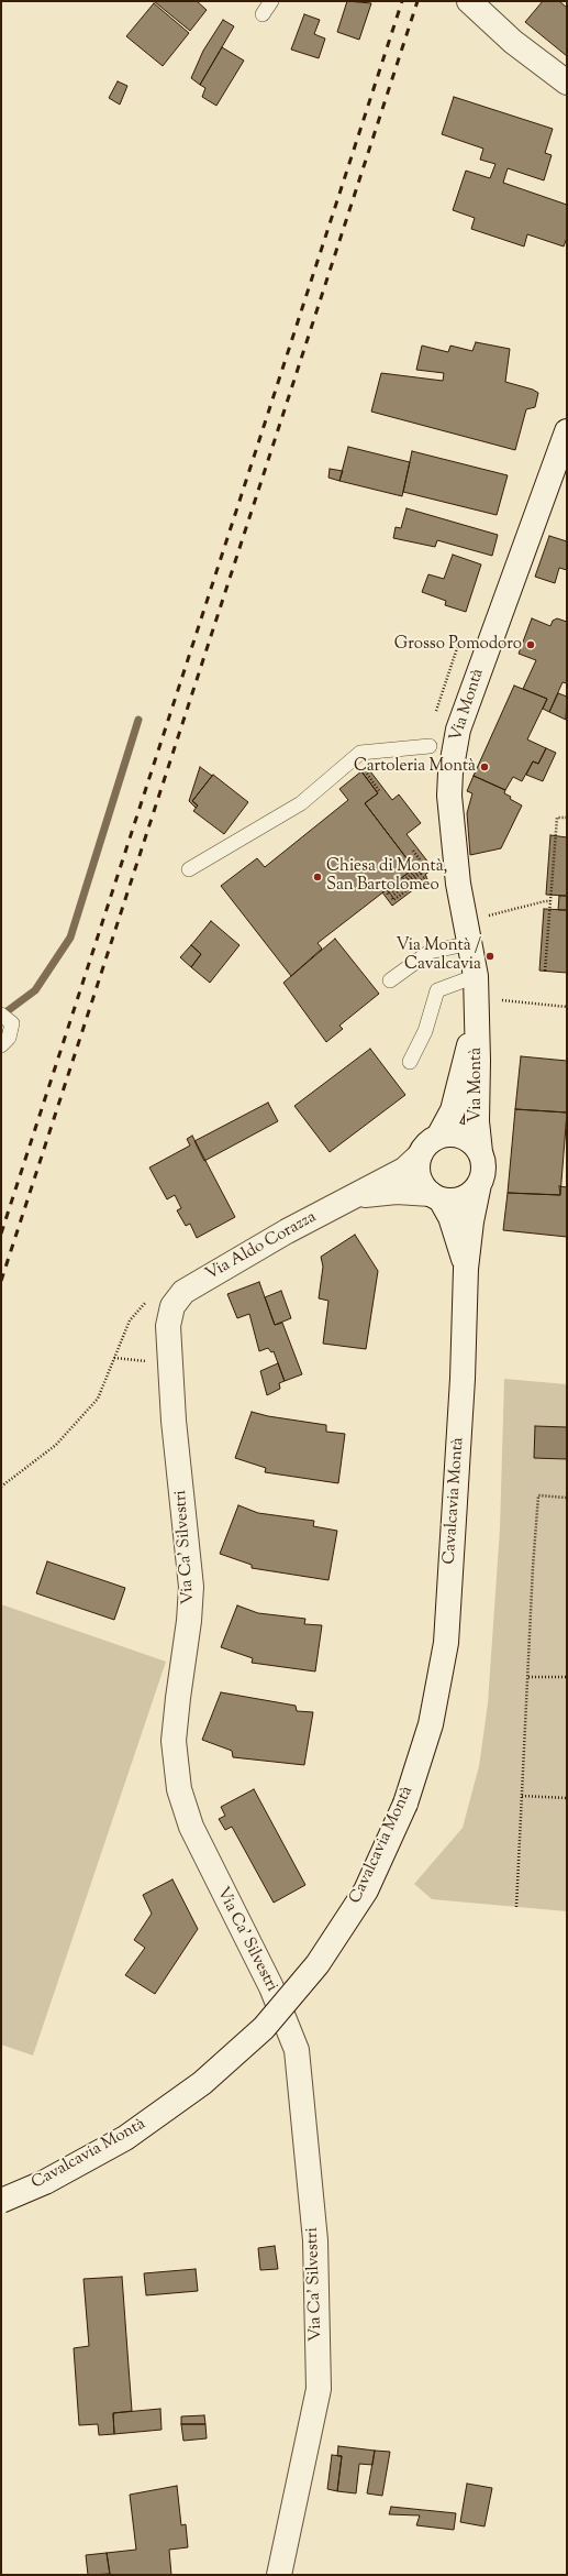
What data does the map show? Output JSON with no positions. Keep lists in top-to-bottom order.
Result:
{
  "streets": {
    "main road": [
      "Via Montà",
      "Via Aldo Corazza",
      "Cavalcavia Montà",
      "Via Ca' Silvestri"
    ]
  },
  "crossings": [
    ["Via Montà", "Via Aldo Corazza"],
    ["Via Montà", "Cavalcavia Montà"],
    ["Via Aldo Corazza", "Cavalcavia Montà"],
    ["Via Aldo Corazza", "Via Ca' Silvestri"]
  ],
  "places": [
    "Grosso Pomodoro",
    "Cartoleria Montà",
    "Chiesa di Montà, San Bartolomeo",
    "Via Montà / Cavalcavia"
  ]
}
